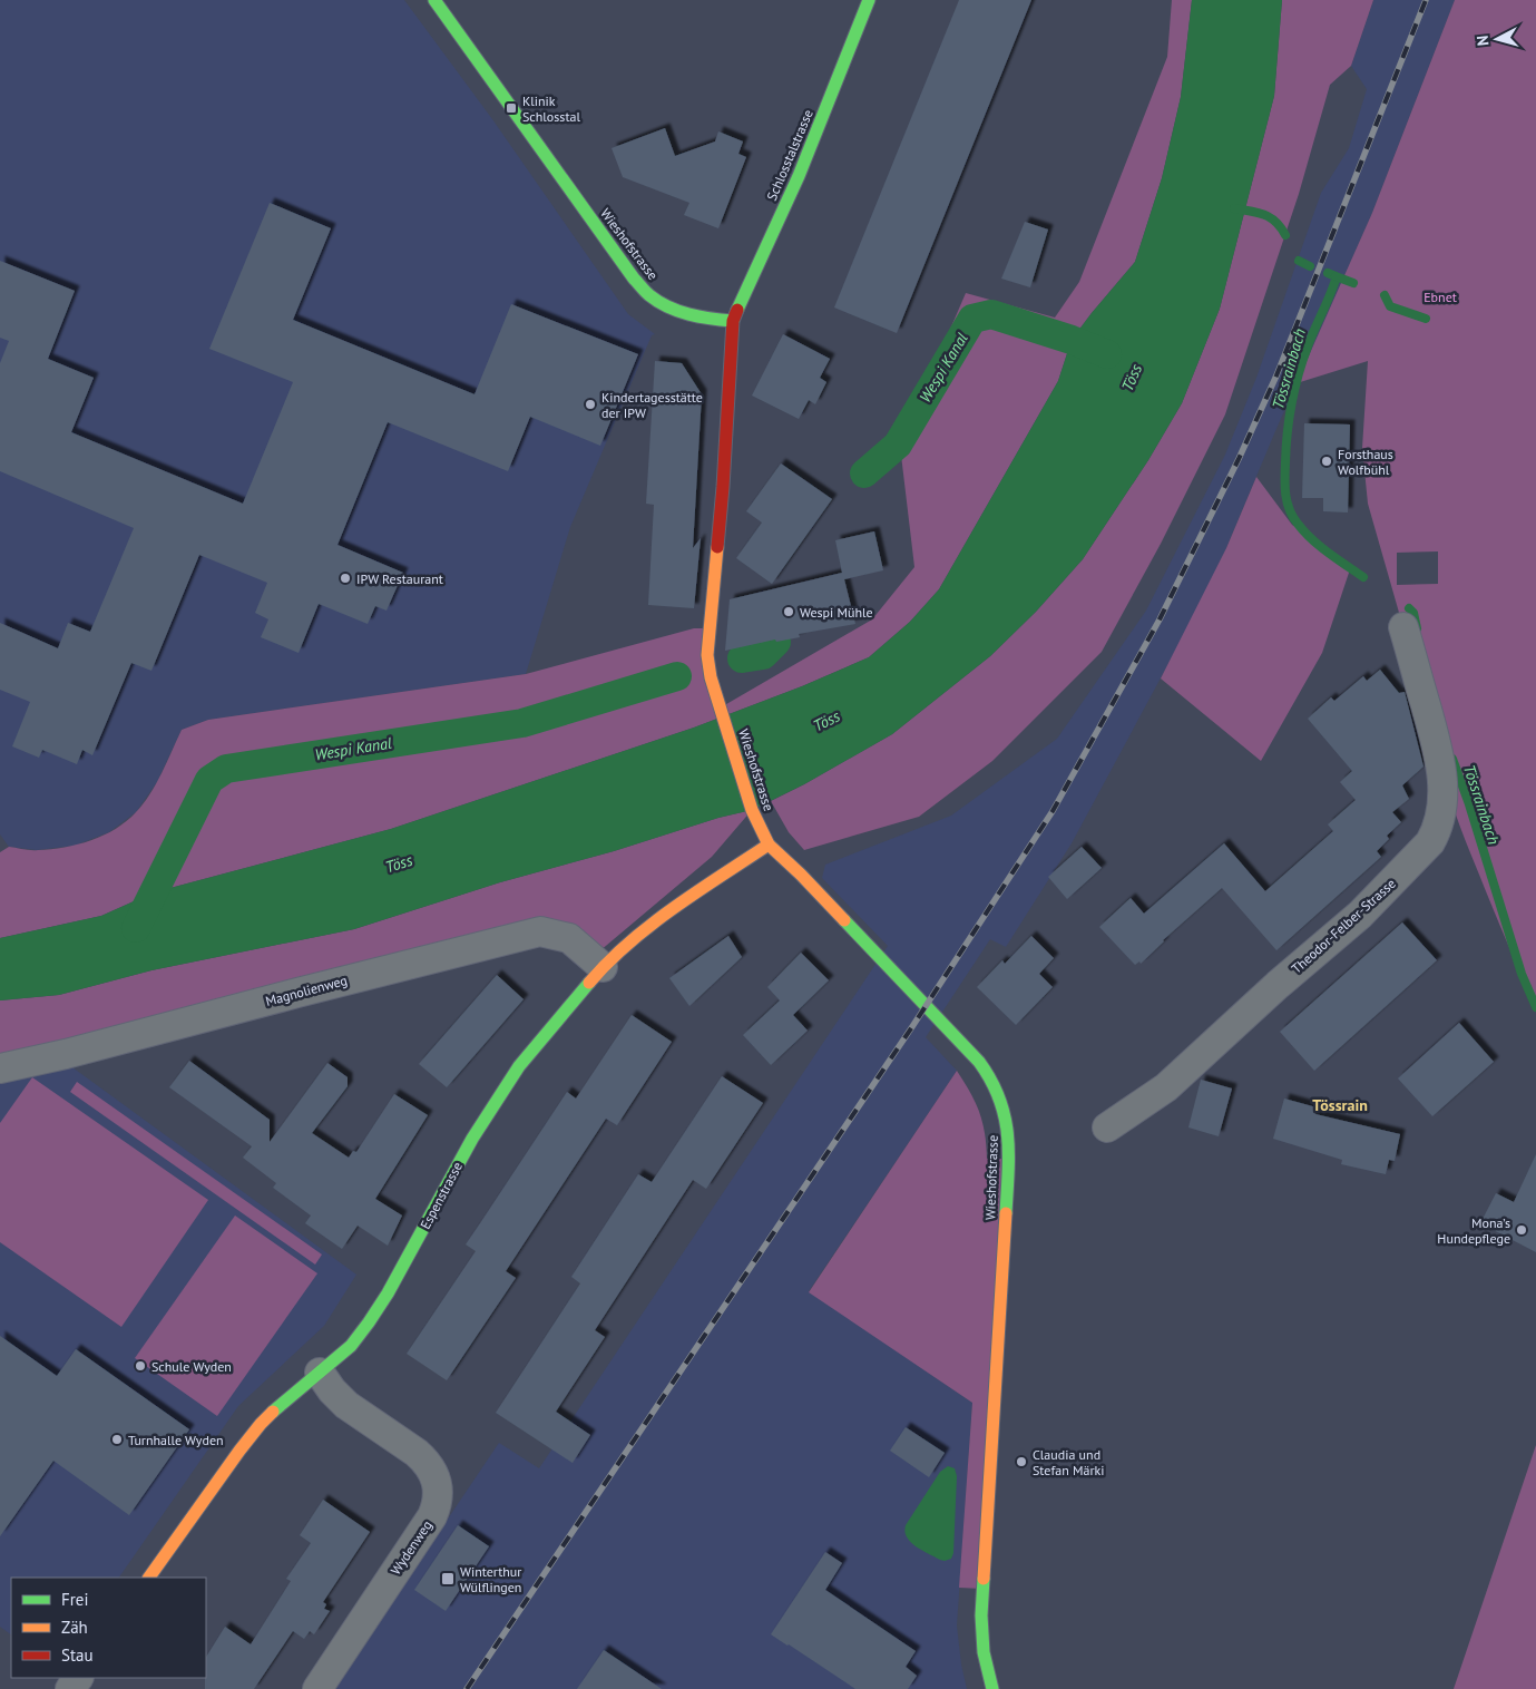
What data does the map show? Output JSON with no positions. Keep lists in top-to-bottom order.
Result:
{
  "streets": {
    "street": [
      "Schlosstalstrasse",
      "Wieshofstrasse",
      "Theodor-Felber-Strasse",
      "Magnolienweg",
      "Espenstrasse",
      "Wydenweg"
    ]
  },
  "crossings": [
    ["Schlosstalstrasse", "Wieshofstrasse"],
    ["Wieshofstrasse", "Espenstrasse"],
    ["Magnolienweg", "Espenstrasse"],
    ["Espenstrasse", "Wydenweg"]
  ],
  "districts": ["Tössrain"],
  "water": ["Wespi Kanal", "Tössrainbach", "Töss"],
  "parks": ["Ebnet"],
  "places": {
    "transit": ["Klinik Schlosstal", "Winterthur Wülflingen"],
    "other": [
      "Kindertagesstätte der IPW",
      "Forsthaus Wolfbühl",
      "IPW Restaurant",
      "Wespi Mühle",
      "Mona’s Hundepflege",
      "Schule Wyden",
      "Turnhalle Wyden",
      "Claudia und Stefan Märki"
    ]
  },
  "legend": ["Frei", "Zäh", "Stau"],
  "north": "left"
}
